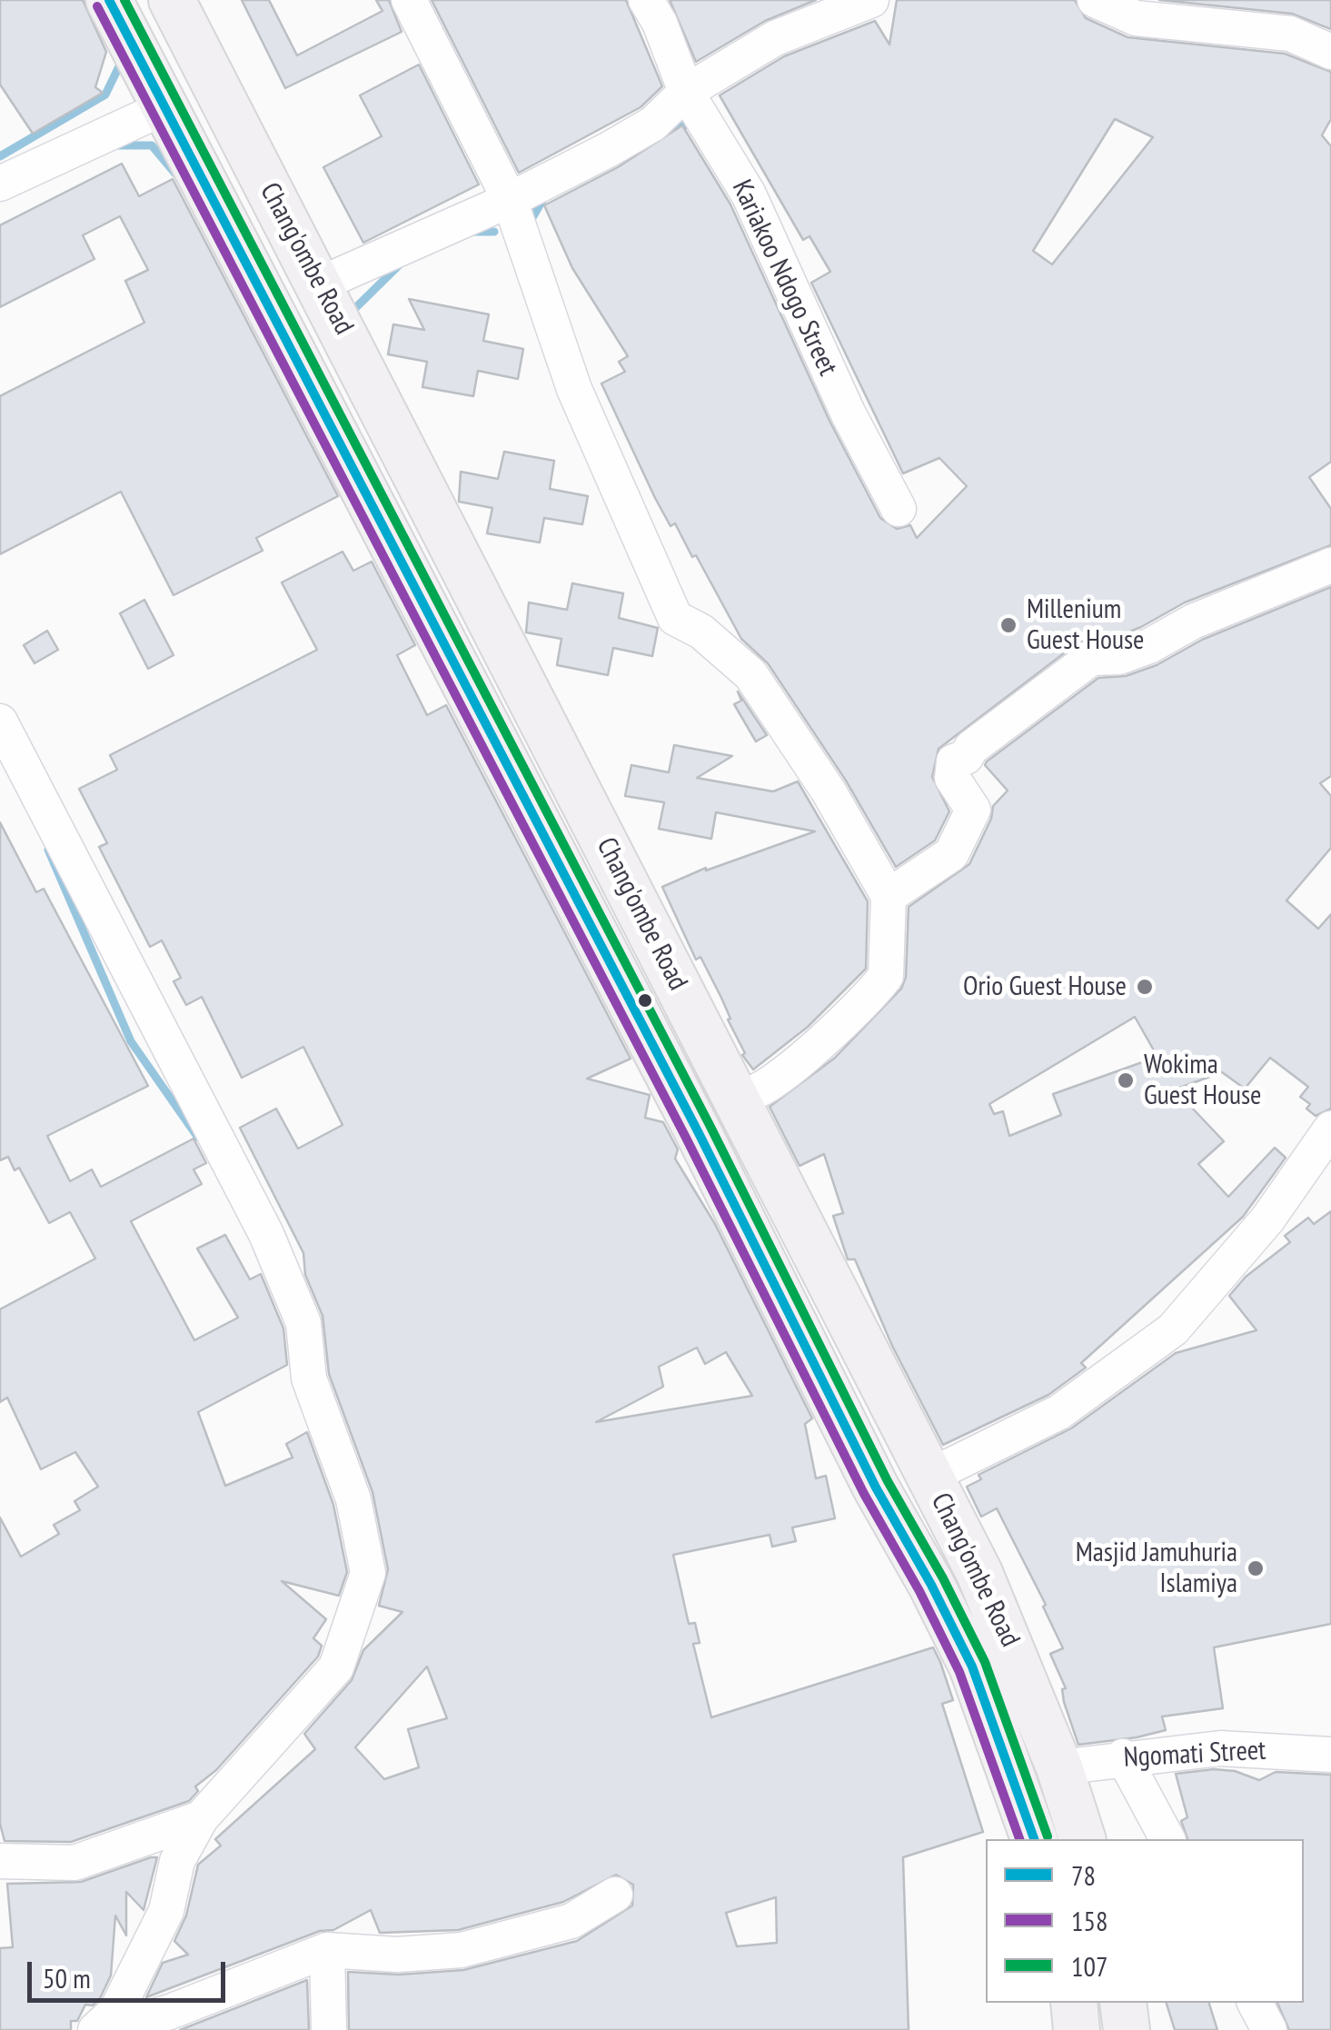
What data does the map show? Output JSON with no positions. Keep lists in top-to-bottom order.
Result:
{
  "streets": {
    "main road": ["Chang'ombe Road"],
    "street": ["Kariakoo Ndogo Street", "Ngomati Street"]
  },
  "crossings": [
    ["Chang'ombe Road", "Ngomati Street"]
  ],
  "places": [
    "Millenium Guest House",
    "Orio Guest House",
    "Wokima Guest House",
    "Masjid Jamuhuria Islamiya"
  ],
  "lines": ["transit line 78", "transit line 107", "transit line 158"],
  "legend": ["78", "158", "107"],
  "scale_bar": "50 m"
}
